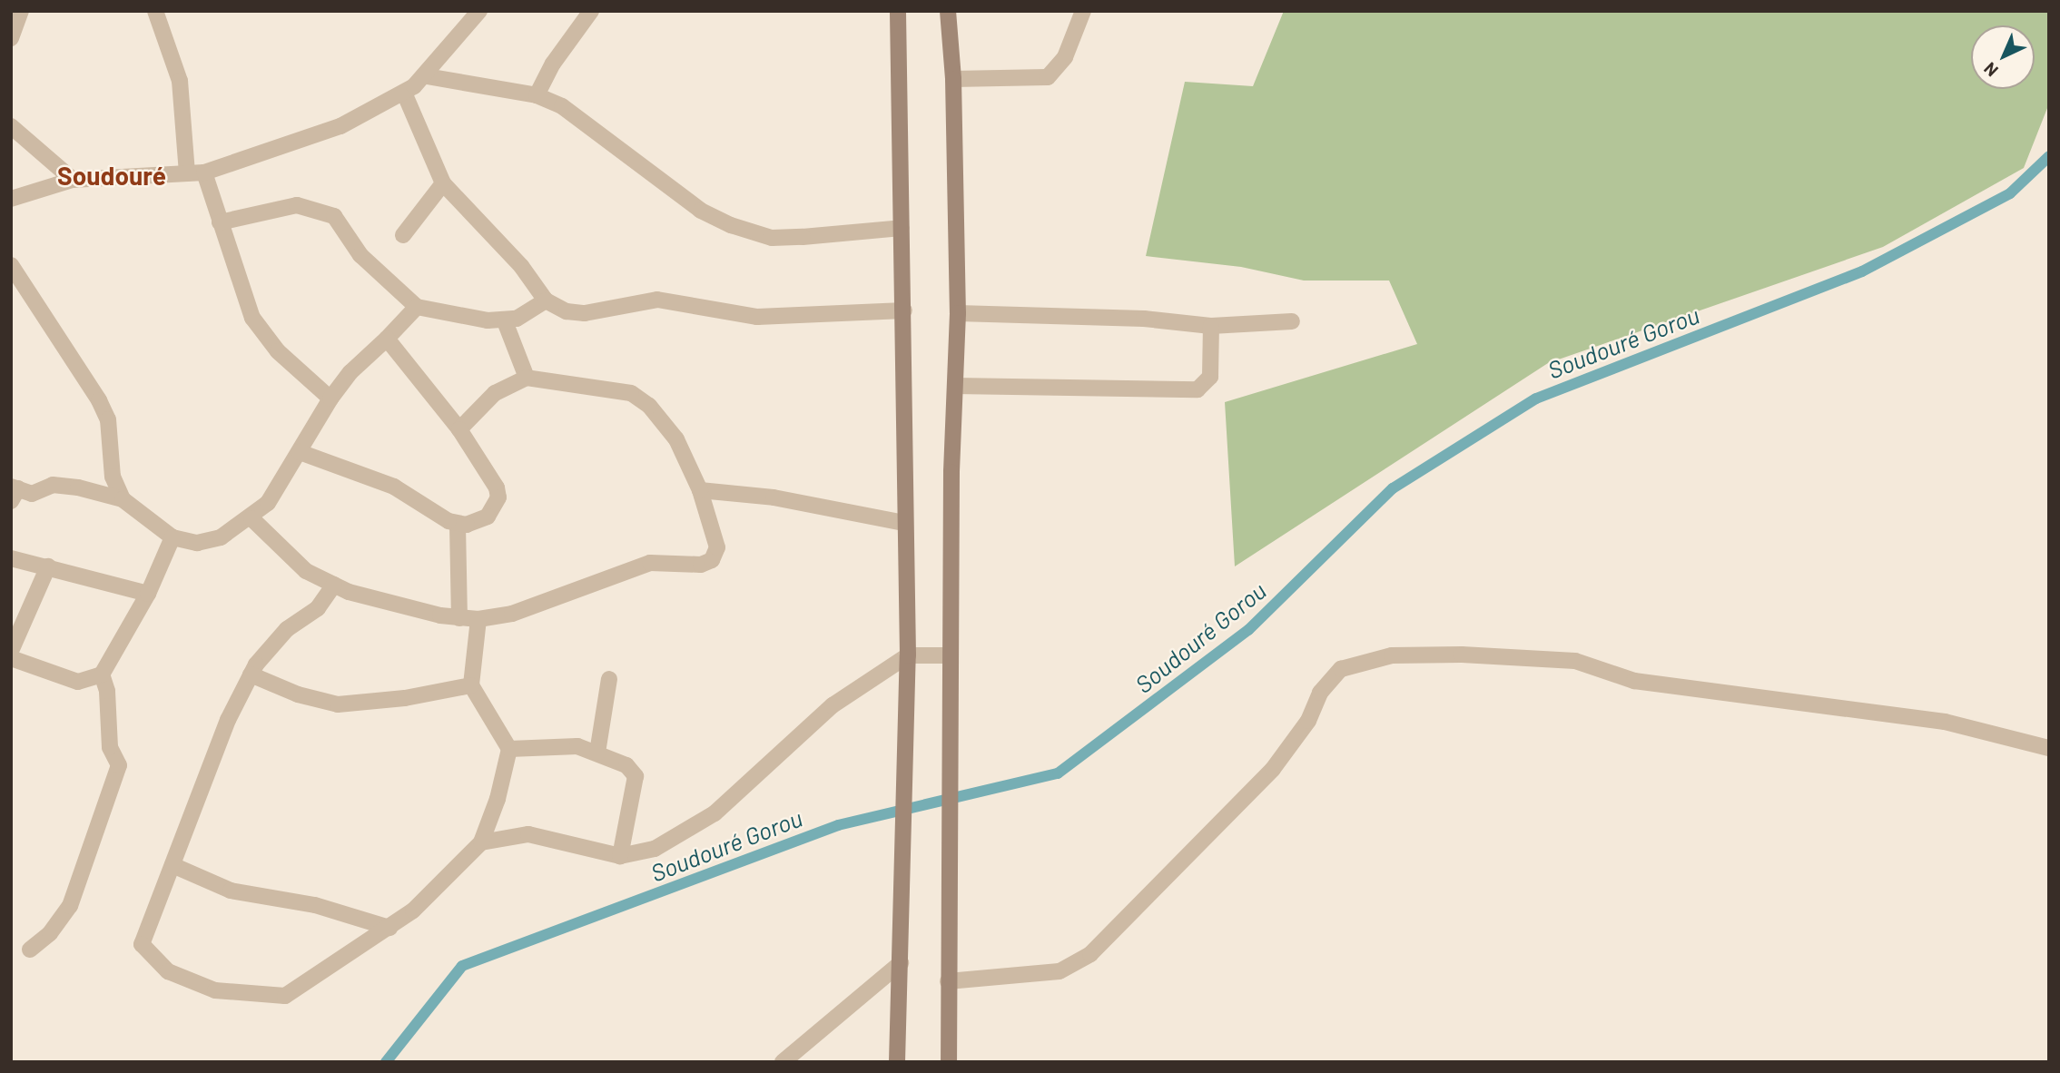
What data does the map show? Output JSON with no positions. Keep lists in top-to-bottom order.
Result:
{
  "districts": ["Soudouré"],
  "water": ["Soudouré Gorou"],
  "north": "bottom left"
}
